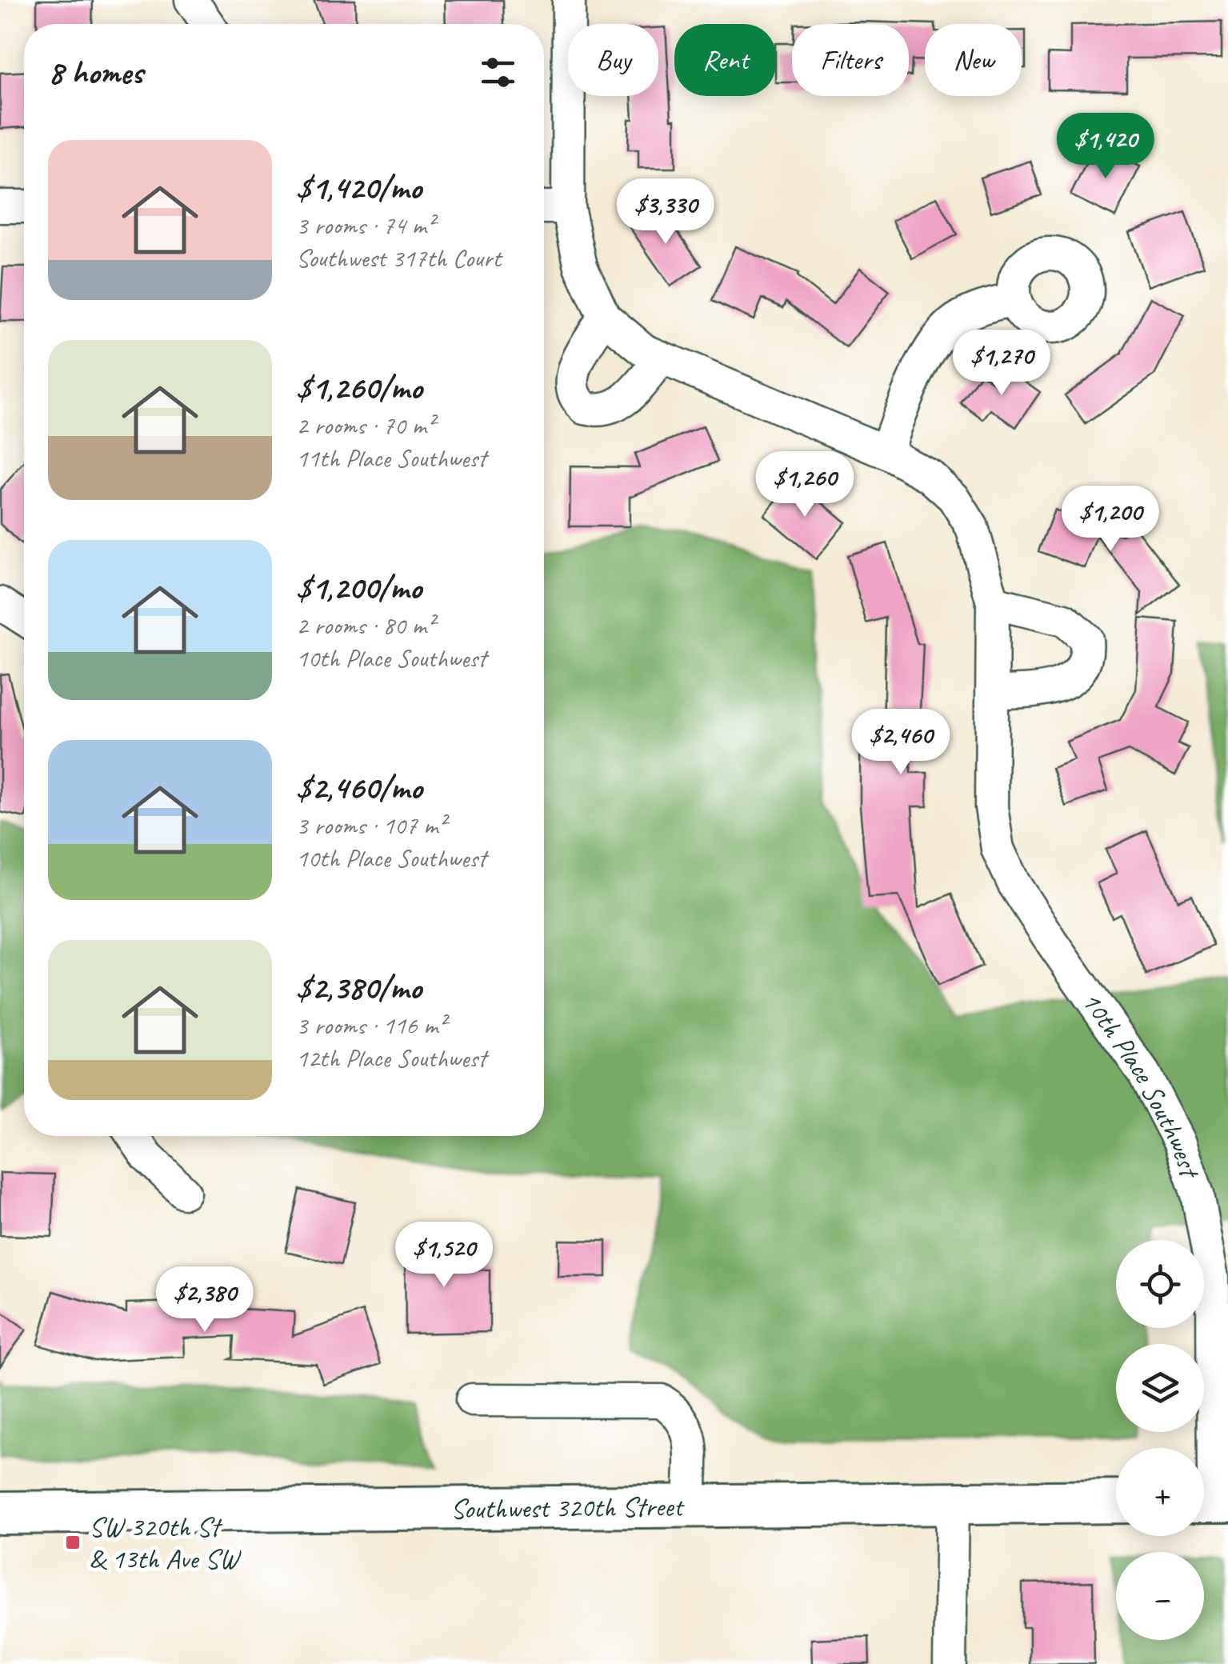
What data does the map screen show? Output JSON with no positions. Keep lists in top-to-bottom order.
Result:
{
  "streets": {
    "main road": ["Southwest 320th Street"],
    "street": ["10th Place Southwest"]
  },
  "places": {
    "transit": ["SW 320th St & 13th Ave SW"]
  },
  "page": {
    "chip": [
      "Buy",
      "Rent",
      "Filters",
      "New"
    ],
    "heading": "8 homes",
    "price": [
      "$1,420",
      "$3,330",
      "$1,270",
      "$1,260",
      "$1,200",
      "$2,460",
      "$1,520",
      "$2,380"
    ],
    "list": [
      {
        "name": "$1,420/mo",
        "note": "3 rooms · 74 m² · Southwest 317th Court"
      },
      {
        "name": "$1,260/mo",
        "note": "2 rooms · 70 m² · 11th Place Southwest"
      },
      {
        "name": "$1,200/mo",
        "note": "2 rooms · 80 m² · 10th Place Southwest"
      },
      {
        "name": "$2,460/mo",
        "note": "3 rooms · 107 m² · 10th Place Southwest"
      },
      {
        "name": "$2,380/mo",
        "note": "3 rooms · 116 m² · 12th Place Southwest"
      }
    ],
    "map_buttons": ["+", "−"]
  }
}
